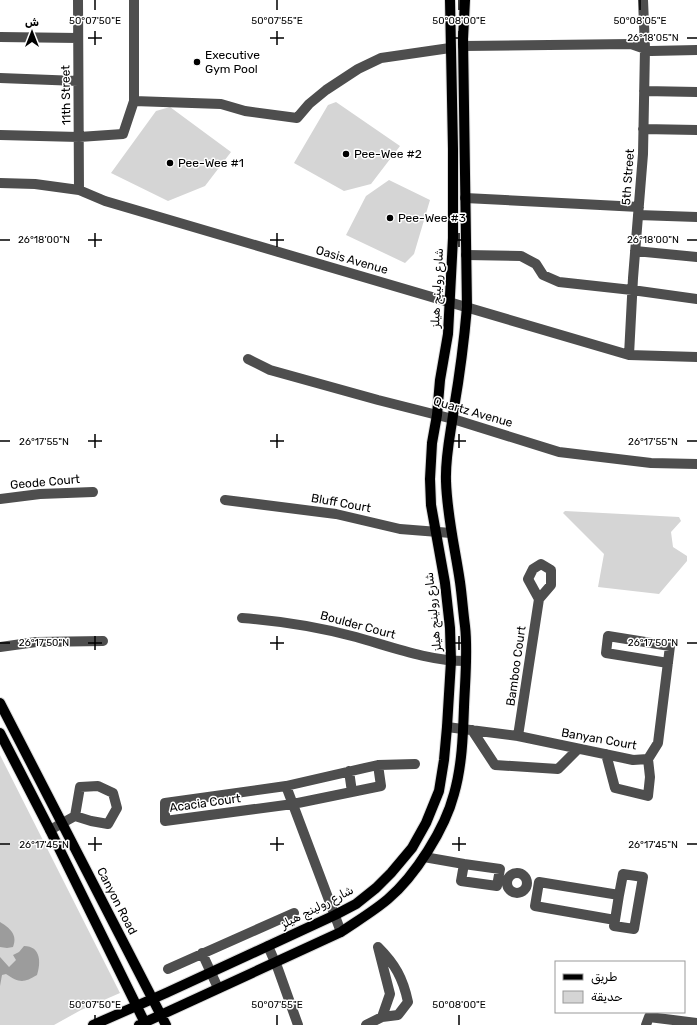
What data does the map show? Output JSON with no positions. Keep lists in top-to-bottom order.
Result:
{
  "streets": {
    "main road": ["شارع رولينج هيلز", "Canyon Road"],
    "street": [
      "11th Street",
      "5th Street",
      "Oasis Avenue",
      "Quartz Avenue",
      "Geode Court",
      "Bluff Court",
      "Boulder Court",
      "Bamboo Court",
      "Banyan Court",
      "Acacia Court"
    ]
  },
  "crossings": [
    ["11th Street", "Oasis Avenue"],
    ["5th Street", "Oasis Avenue"],
    ["Oasis Avenue", "شارع رولينج هيلز"],
    ["شارع رولينج هيلز", "Quartz Avenue"],
    ["شارع رولينج هيلز", "Bluff Court"],
    ["شارع رولينج هيلز", "Boulder Court"],
    ["شارع رولينج هيلز", "Banyan Court"],
    ["شارع رولينج هيلز", "Canyon Road"],
    ["Bamboo Court", "Banyan Court"]
  ],
  "places": [
    "Executive Gym Pool",
    "Pee-Wee #2",
    "Pee-Wee #1",
    "Pee-Wee #3"
  ],
  "legend": ["طريق", "حديقة"],
  "north": "top",
  "coordinates": [
    "50°07'50\"E",
    "50°07'55\"E",
    "50°08'00\"E",
    "50°08'05\"E",
    "26°18'05\"N",
    "26°18'00\"N",
    "26°17'55\"N",
    "26°17'50\"N",
    "26°17'45\"N"
  ]
}
